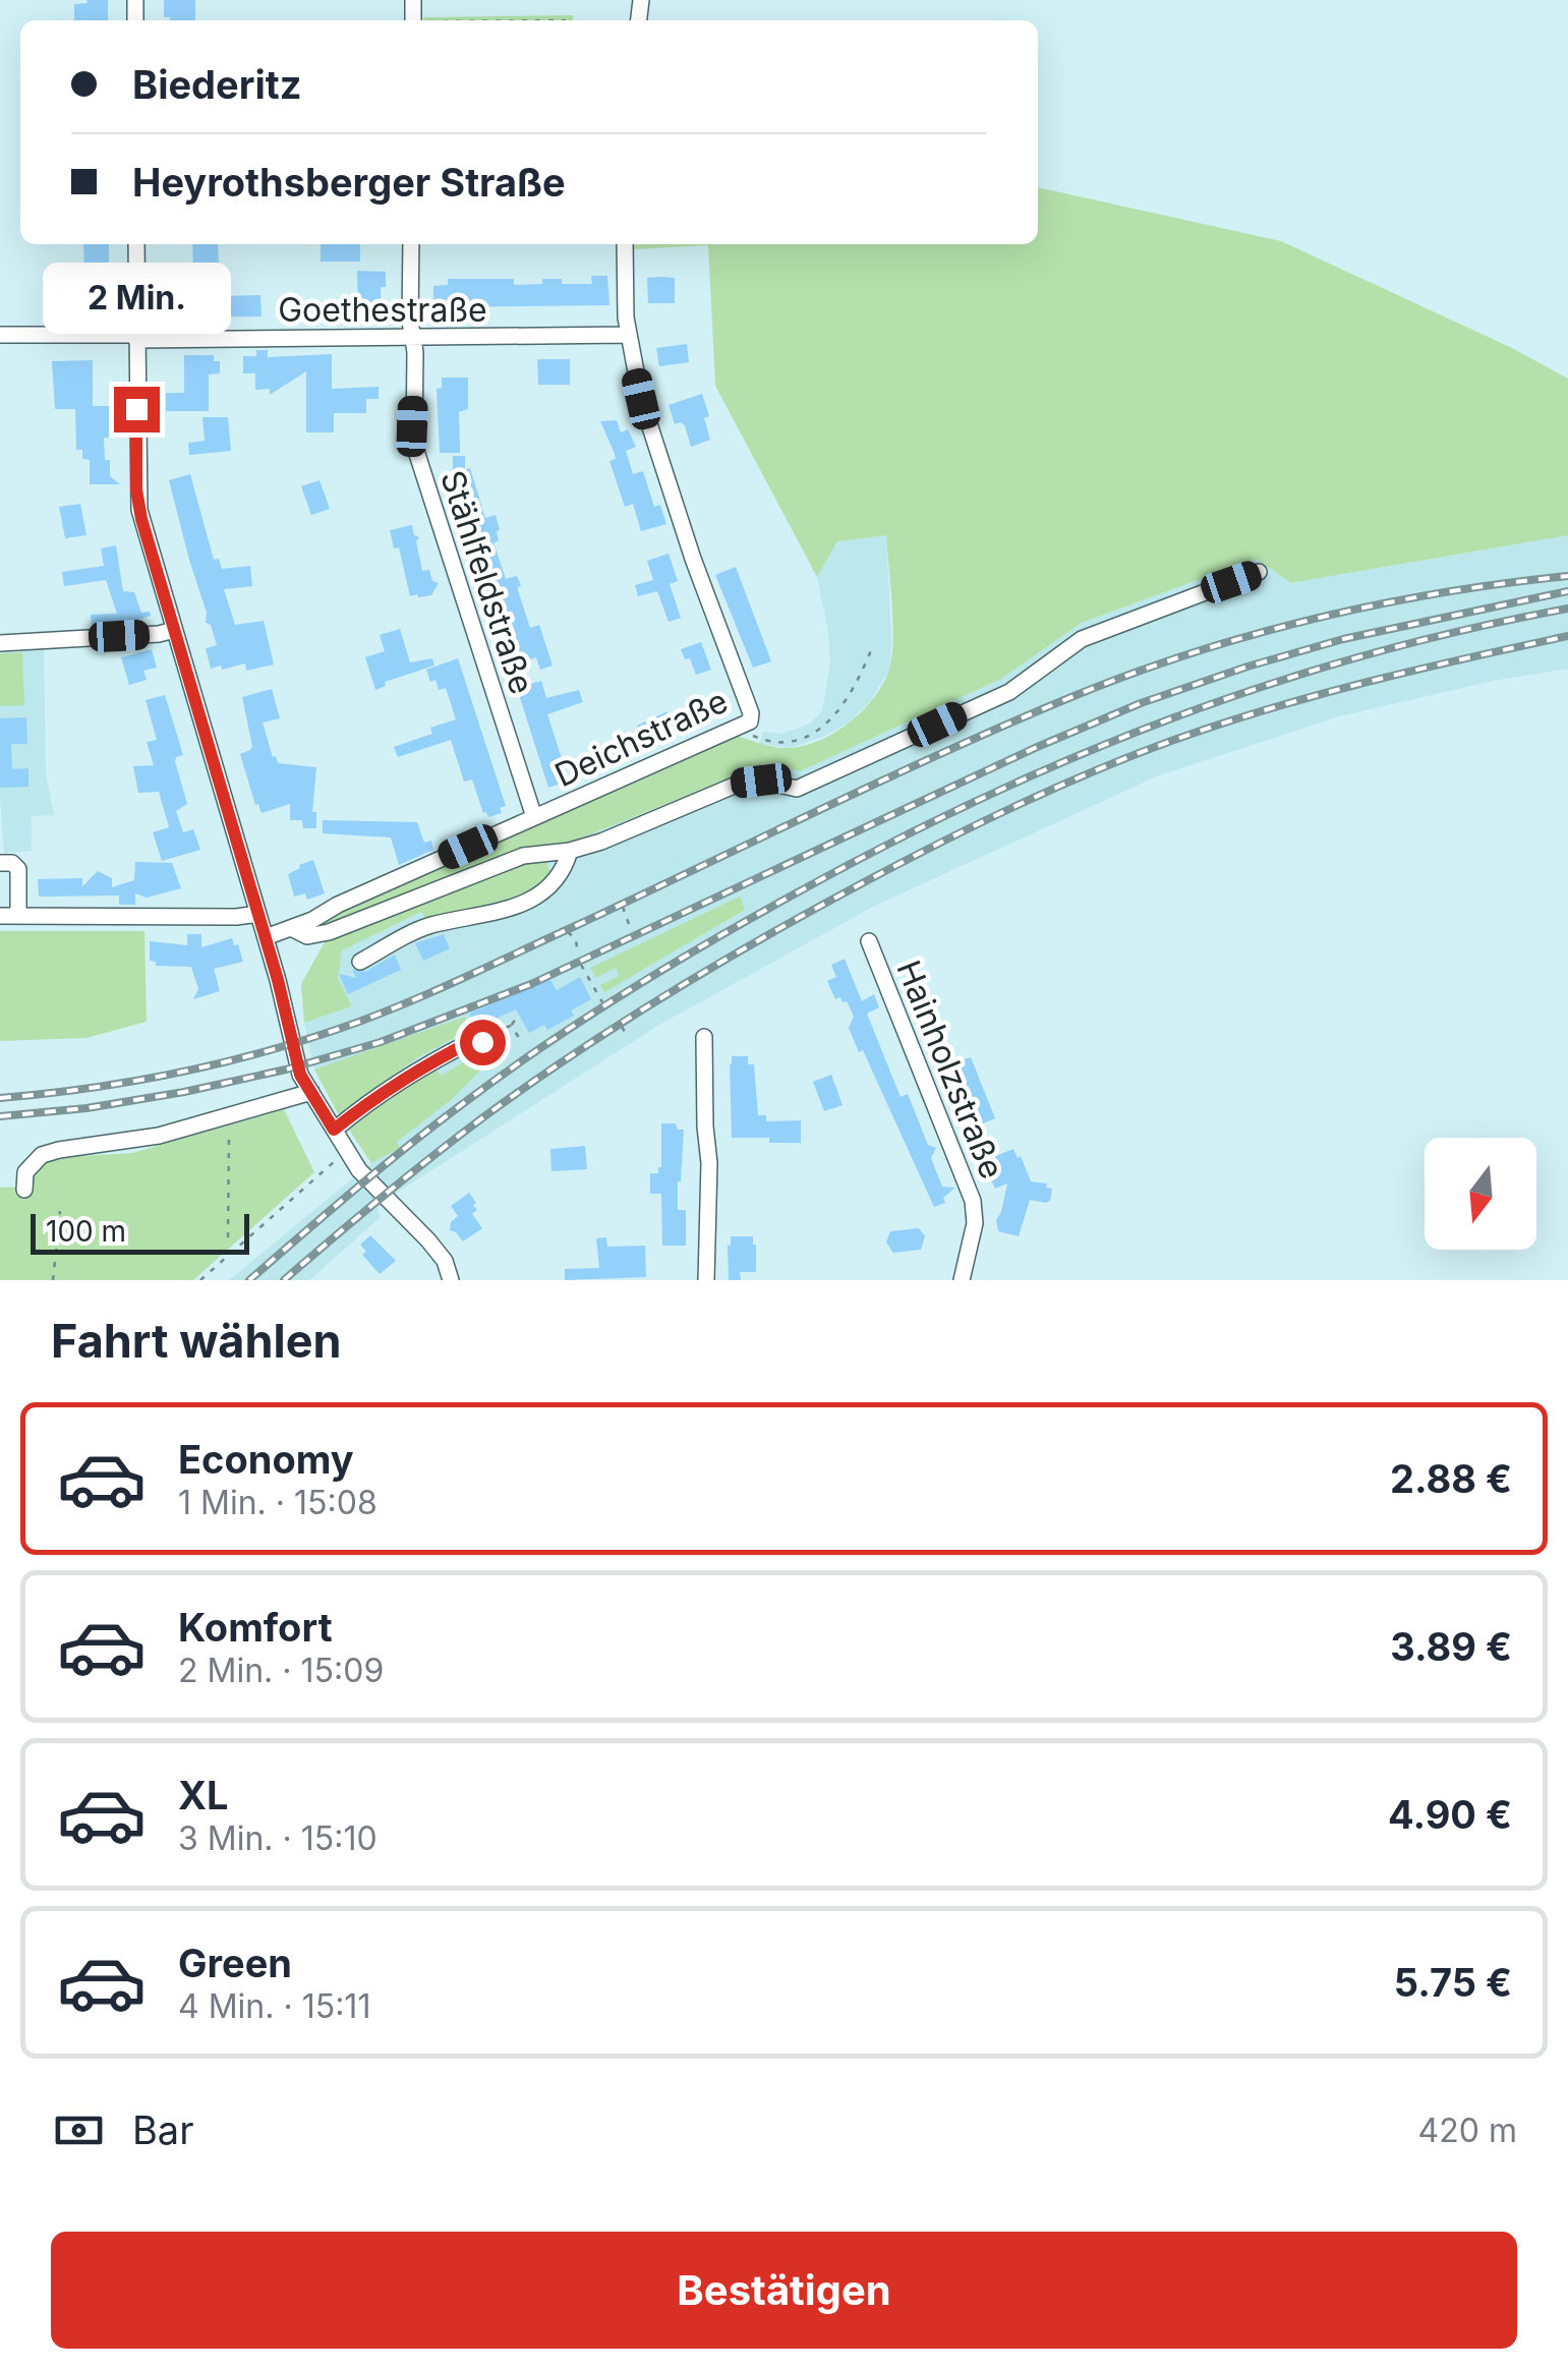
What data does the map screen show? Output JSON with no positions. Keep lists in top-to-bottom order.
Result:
{
  "streets": {
    "street": [
      "Goethestraße",
      "Stählfeldstraße",
      "Deichstraße",
      "Hainholzstraße"
    ]
  },
  "crossings": [
    ["Goethestraße", "Stählfeldstraße"],
    ["Goethestraße", "Deichstraße"],
    ["Stählfeldstraße", "Deichstraße"]
  ],
  "scale_bar": "100 m",
  "north": "bottom",
  "page": {
    "banner": ["Biederitz", "Heyrothsberger Straße"],
    "bubble": "2 Min.",
    "scale": "100 m",
    "heading": "Fahrt wählen",
    "list": [
      {
        "name": "Economy",
        "note": "1 Min. · 15:08",
        "value": "2.88 €"
      },
      {
        "name": "Komfort",
        "note": "2 Min. · 15:09",
        "value": "3.89 €"
      },
      {
        "name": "XL",
        "note": "3 Min. · 15:10",
        "value": "4.90 €"
      },
      {
        "name": "Green",
        "note": "4 Min. · 15:11",
        "value": "5.75 €"
      }
    ],
    "pay": ["Bar", "420 m"],
    "buttons": "Bestätigen"
  }
}
